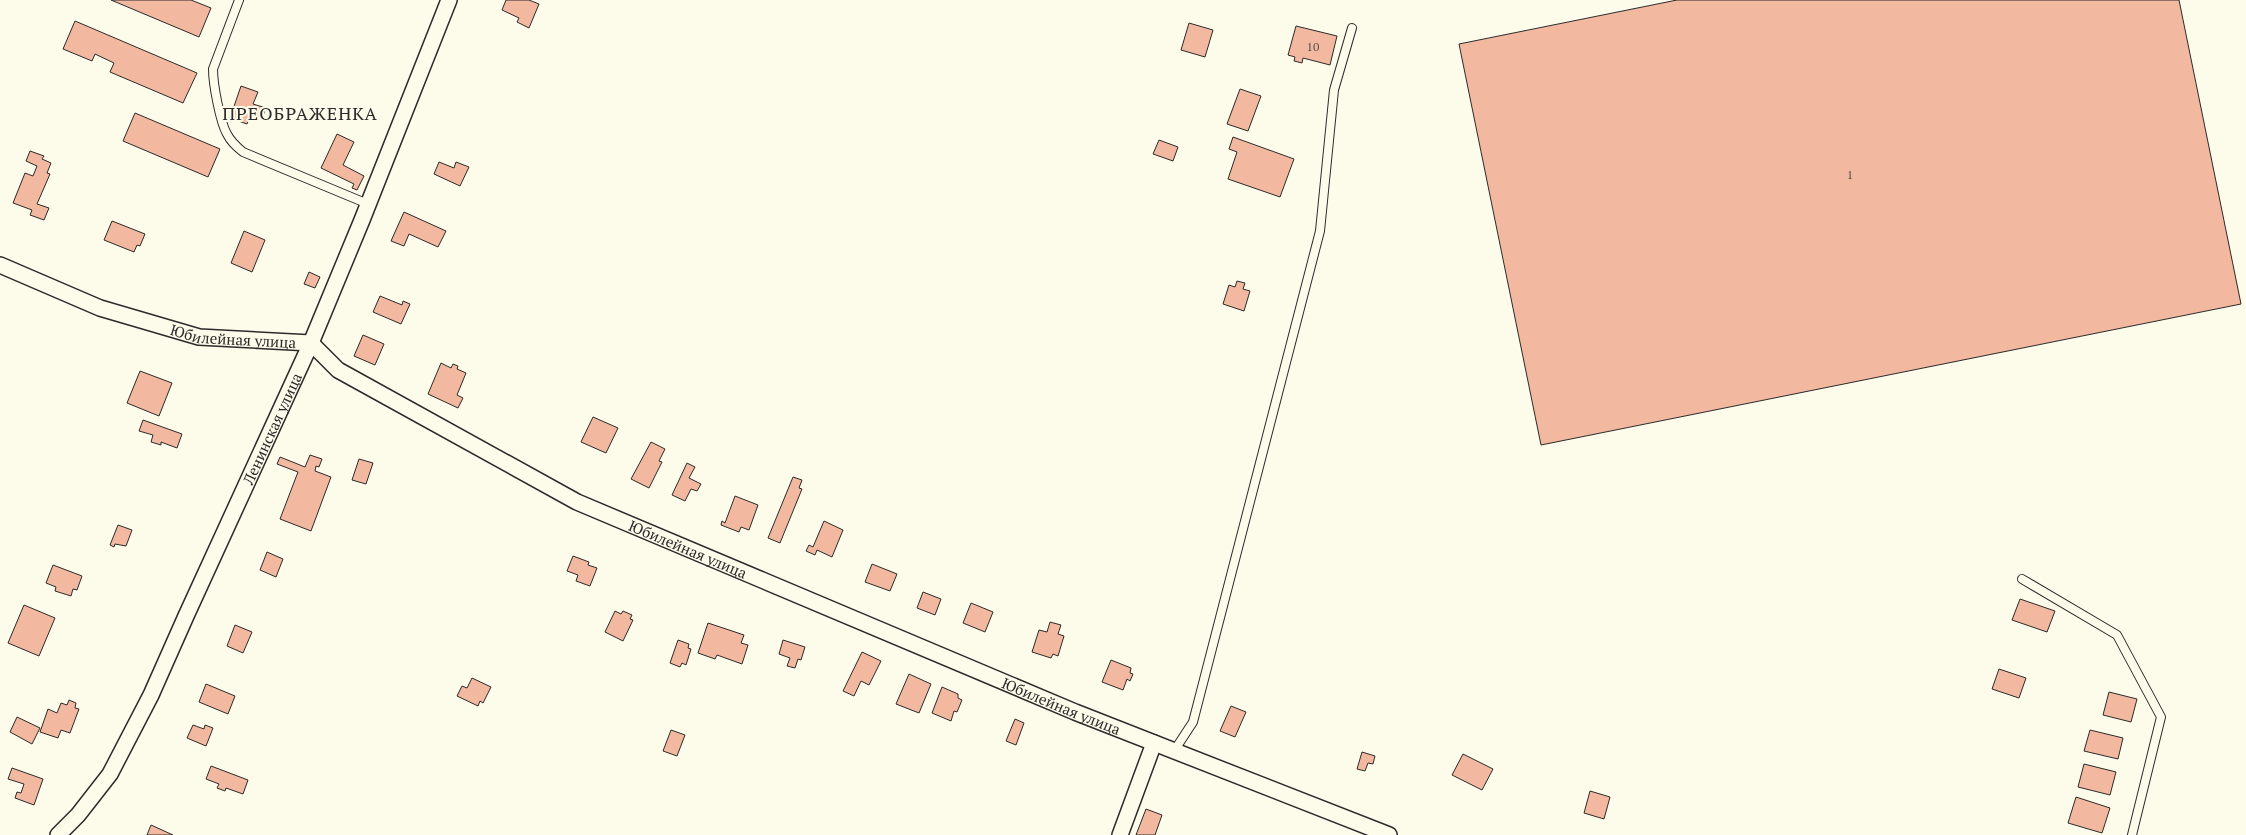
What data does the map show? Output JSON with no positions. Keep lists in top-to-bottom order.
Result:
{
  "streets": {
    "street": ["Юбилейная улица", "Ленинская улица"]
  },
  "crossings": [
    ["Юбилейная улица", "Ленинская улица"]
  ],
  "districts": ["ПРЕОБРАЖЕНКА"],
  "house_numbers": ["10", "1"]
}
